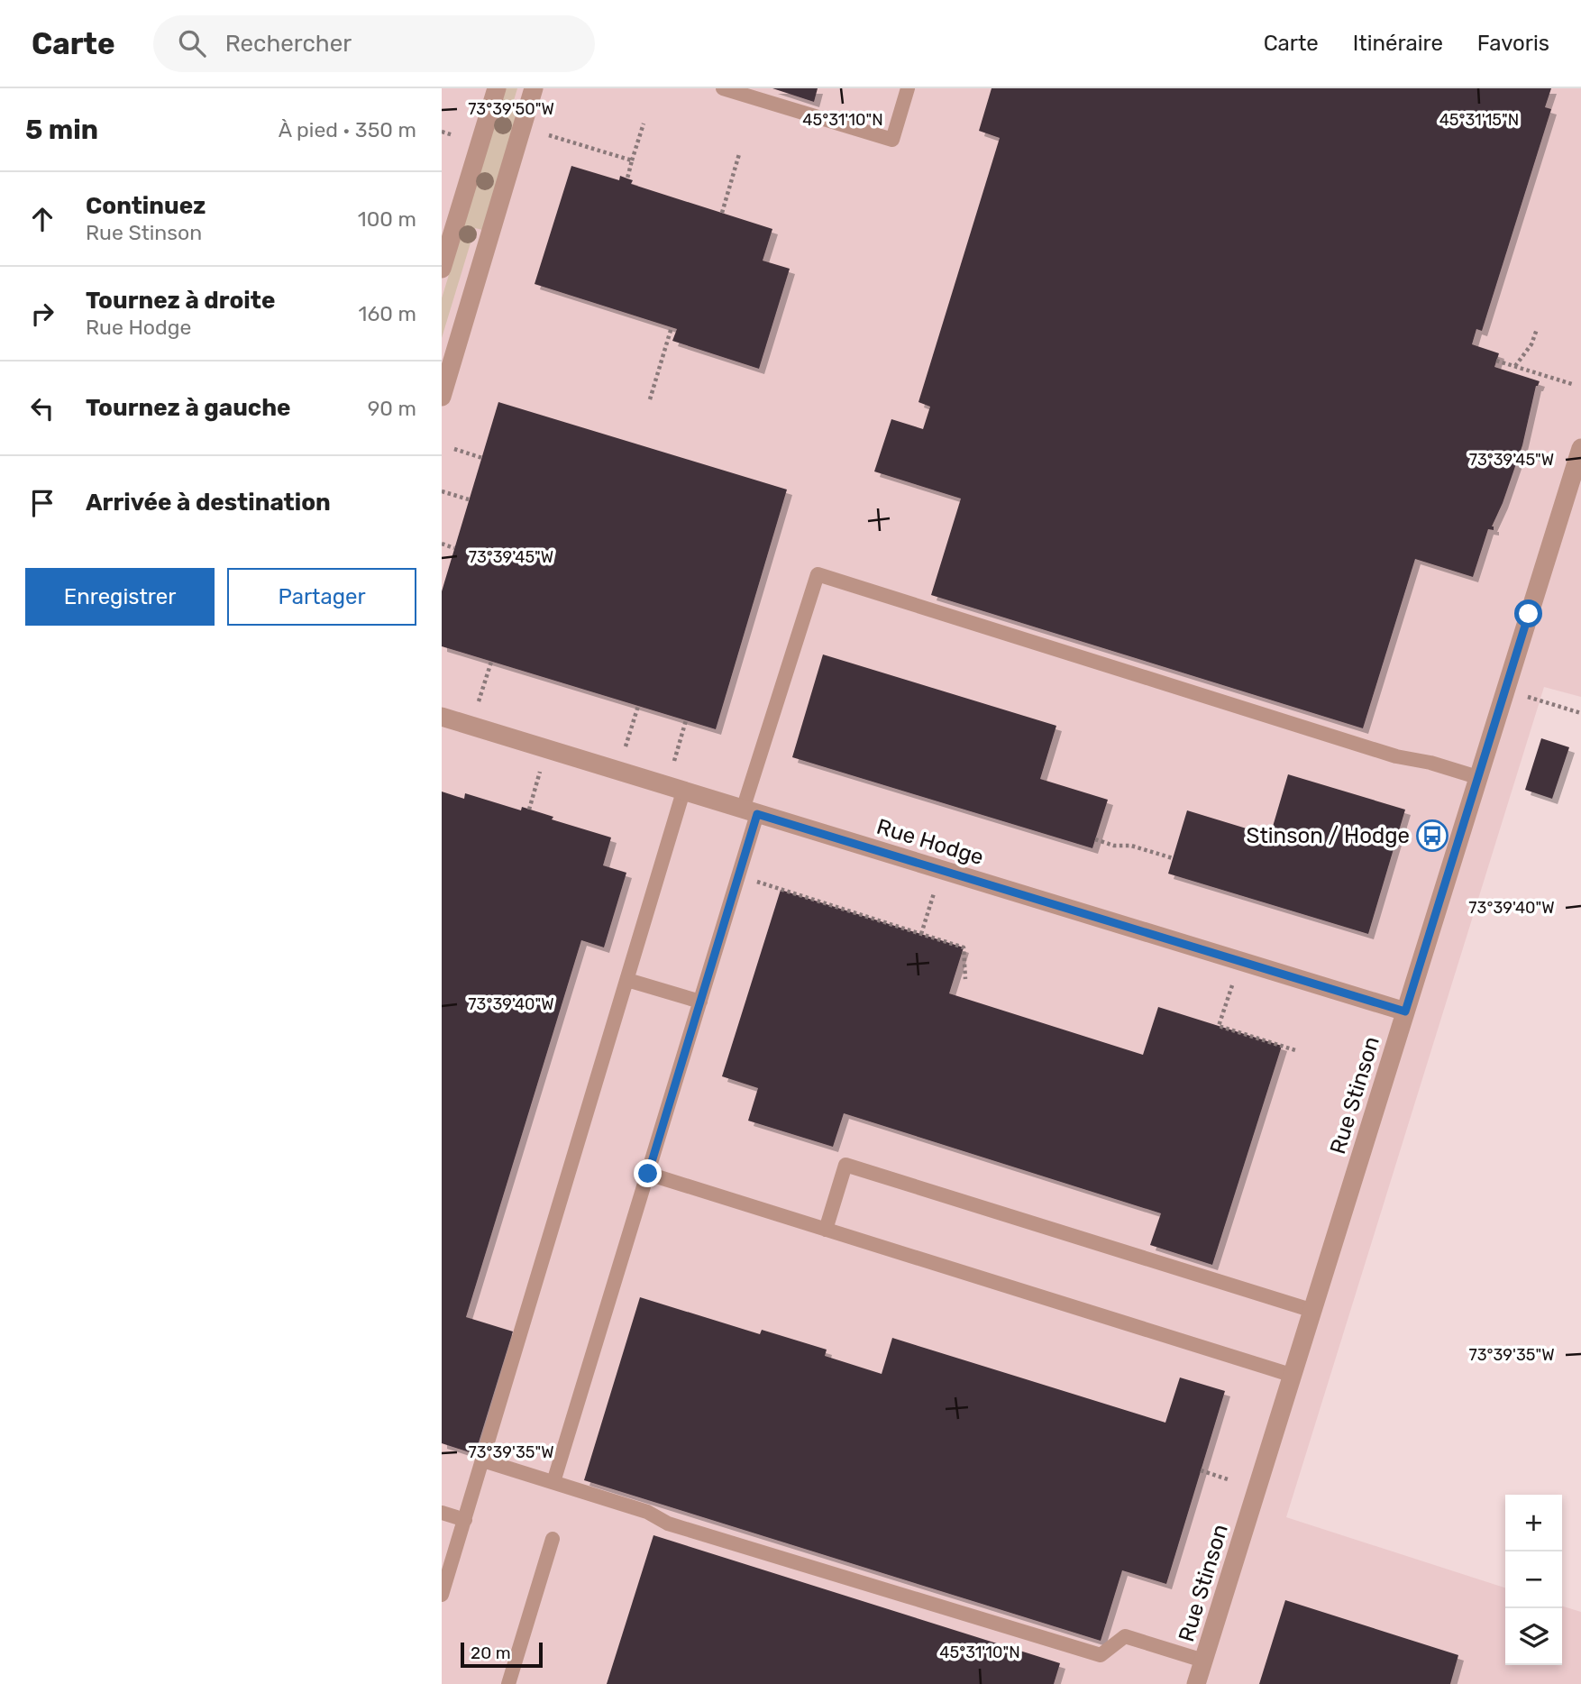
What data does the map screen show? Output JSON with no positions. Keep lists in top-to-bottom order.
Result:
{
  "streets": {
    "street": ["Rue Hodge", "Rue Stinson"]
  },
  "crossings": [
    ["Rue Hodge", "Rue Stinson"]
  ],
  "places": {
    "bus stop": ["Stinson / Hodge"]
  },
  "scale_bar": "20 m",
  "page": {
    "header": "Carte",
    "search": "Rechercher",
    "nav": ["Carte", "Itinéraire", "Favoris"],
    "heading": ["5 min", "À pied · 350 m"],
    "list": [
      ["Continuez", "Rue Stinson", "100 m"],
      ["Tournez à droite", "Rue Hodge", "160 m"],
      ["Tournez à gauche", "90 m"],
      "Arrivée à destination"
    ],
    "buttons": ["Enregistrer", "Partager"],
    "map_buttons": ["+", "−"],
    "scale": "20 m"
  },
  "coordinates": [
    "73°39'50\"W",
    "45°31'10\"N",
    "45°31'15\"N",
    "73°39'45\"W",
    "73°39'40\"W",
    "73°39'35\"W"
  ]
}
